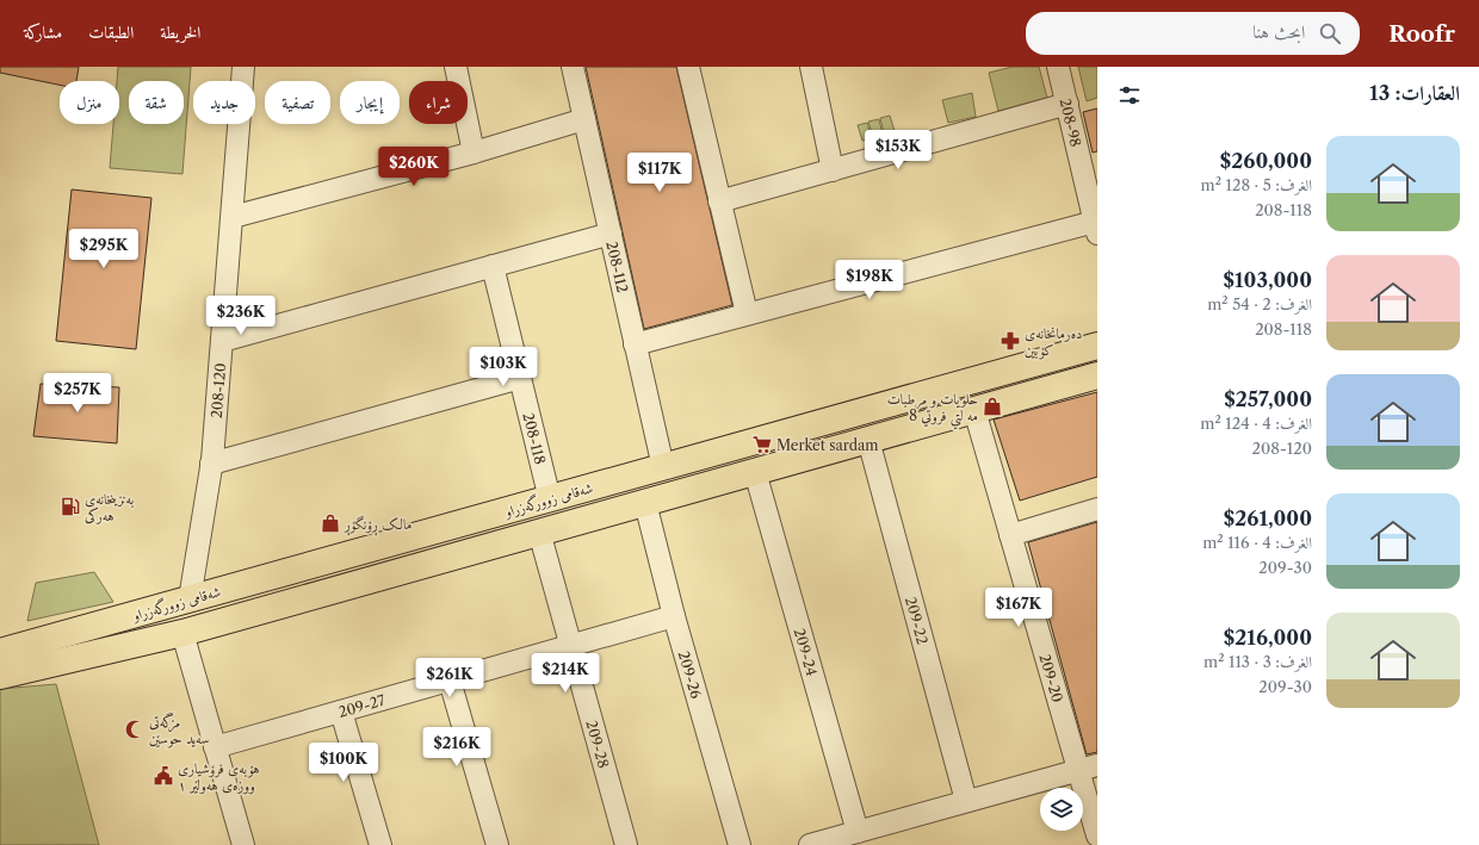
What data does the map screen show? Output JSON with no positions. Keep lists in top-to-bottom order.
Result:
{
  "streets": {
    "main road": ["شەقامی زوورگەزراو"],
    "street": [
      "208-98",
      "208-112",
      "208-120",
      "208-118",
      "209-22",
      "209-24",
      "209-26",
      "209-20",
      "209-27",
      "209-28"
    ]
  },
  "crossings": [
    ["208-112", "شەقامی زوورگەزراو"],
    ["208-120", "شەقامی زوورگەزراو"],
    ["208-118", "شەقامی زوورگەزراو"],
    ["شەقامی زوورگەزراو", "209-22"],
    ["شەقامی زوورگەزراو", "209-24"],
    ["شەقامی زوورگەزراو", "209-26"],
    ["شەقامی زوورگەزراو", "209-20"],
    ["شەقامی زوورگەزراو", "209-28"],
    ["209-26", "209-27"],
    ["209-27", "209-28"]
  ],
  "places": {
    "pharmacy": ["دەرمانخانەی کۆبین"],
    "shop": ["حلويات و مرطبات مه لتي فروتي 8", "مالک ڕۆنگۆڕ"],
    "supermarket": ["Merket sardam"],
    "fuel station": ["بەنزینخانەی هەرکی"],
    "mosque": ["مزگەتی سەید حوسێن"],
    "public building": ["هۆبەی فرۆشیاری ووزەی هەولێر ١"]
  },
  "page": {
    "header": "Roofr",
    "search": "ابحث هنا",
    "nav": ["الخريطة", "الطبقات", "مشاركة"],
    "heading": "العقارات: 13",
    "chip": [
      "شراء",
      "إيجار",
      "تصفية",
      "جديد",
      "شقة",
      "منزل"
    ],
    "list": [
      {
        "name": "$260,000",
        "note": "الغرف: 5 · 128 m² · 208-118"
      },
      {
        "name": "$103,000",
        "note": "الغرف: 2 · 54 m² · 208-118"
      },
      {
        "name": "$257,000",
        "note": "الغرف: 4 · 124 m² · 208-120"
      },
      {
        "name": "$261,000",
        "note": "الغرف: 4 · 116 m² · 209-30"
      },
      {
        "name": "$216,000",
        "note": "الغرف: 3 · 113 m² · 209-30"
      }
    ],
    "price": [
      "$153K",
      "$260K",
      "$117K",
      "$295K",
      "$198K",
      "$236K",
      "$103K",
      "$257K",
      "$167K",
      "$214K",
      "$261K",
      "$216K",
      "$100K"
    ]
  }
}
